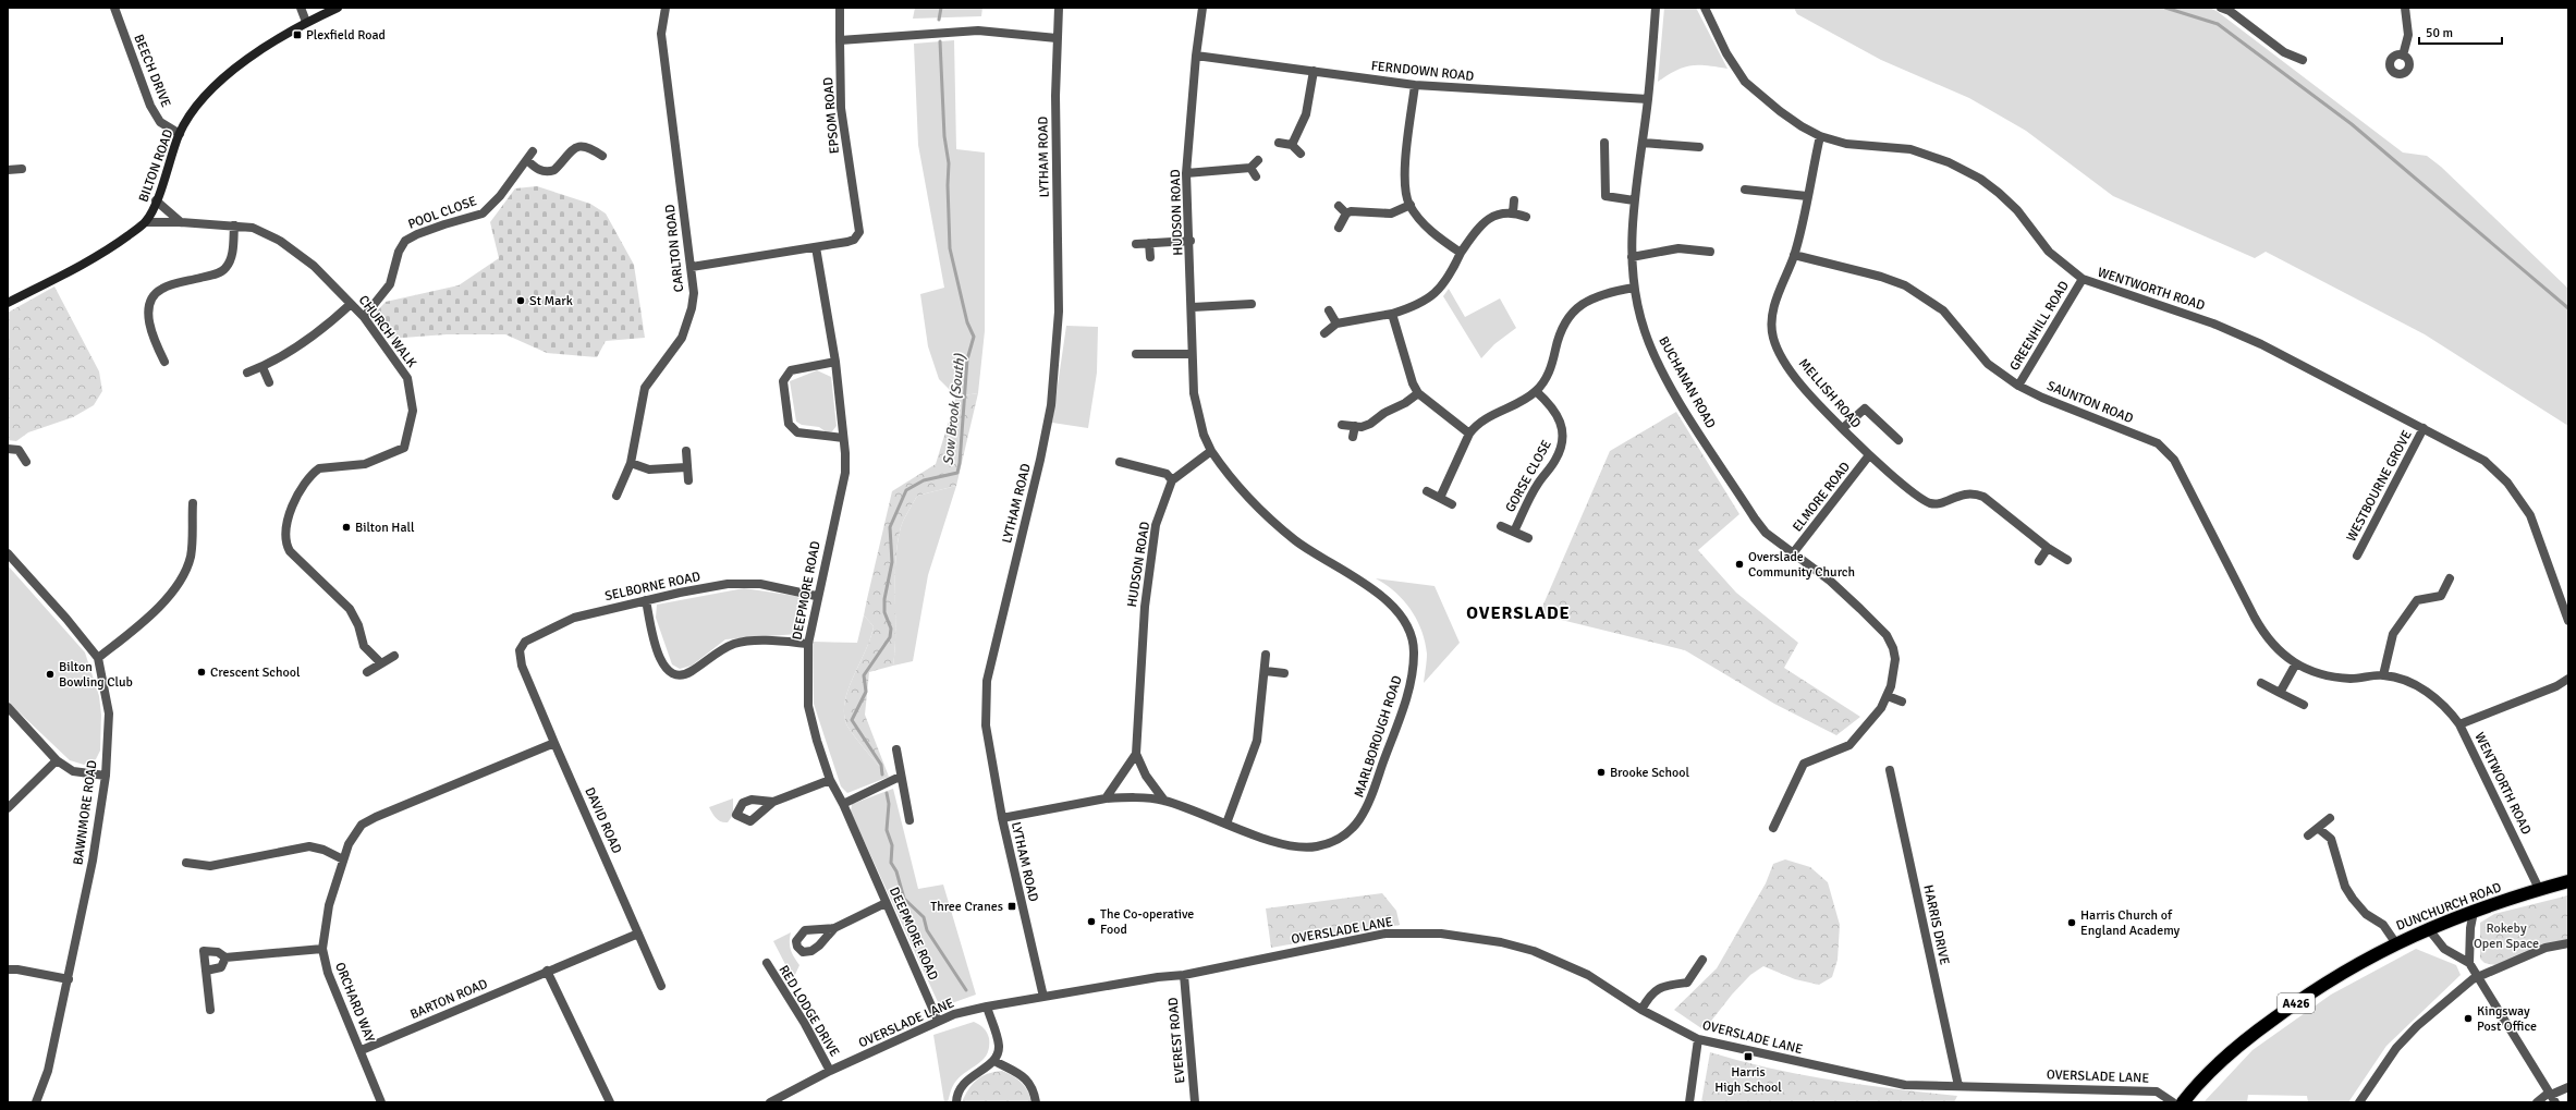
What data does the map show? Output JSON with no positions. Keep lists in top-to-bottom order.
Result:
{
  "streets": {
    "highway": ["DUNCHURCH ROAD", "A426"],
    "main road": ["BILTON ROAD"],
    "street": [
      "BEECH DRIVE",
      "FERNDOWN ROAD",
      "EPSOM ROAD",
      "LYTHAM ROAD",
      "POOL CLOSE",
      "HUDSON ROAD",
      "CARLTON ROAD",
      "WENTWORTH ROAD",
      "GREENHILL ROAD",
      "CHURCH WALK",
      "BUCHANAN ROAD",
      "MELLISH ROAD",
      "SAUNTON ROAD",
      "GORSE CLOSE",
      "WESTBOURNE GROVE",
      "ELMORE ROAD",
      "SELBORNE ROAD",
      "DEEPMORE ROAD",
      "MARLBOROUGH ROAD",
      "BAWNMORE ROAD",
      "DAVID ROAD",
      "HARRIS DRIVE",
      "OVERSLADE LANE",
      "BARTON ROAD",
      "ORCHARD WAY",
      "RED LODGE DRIVE",
      "EVEREST ROAD"
    ]
  },
  "crossings": [
    ["BEECH DRIVE", "BILTON ROAD"],
    ["FERNDOWN ROAD", "HUDSON ROAD"],
    ["FERNDOWN ROAD", "BUCHANAN ROAD"],
    ["EPSOM ROAD", "CARLTON ROAD"],
    ["EPSOM ROAD", "DEEPMORE ROAD"],
    ["LYTHAM ROAD", "OVERSLADE LANE"],
    ["BILTON ROAD", "CHURCH WALK"],
    ["POOL CLOSE", "CHURCH WALK"],
    ["HUDSON ROAD", "MARLBOROUGH ROAD"],
    ["WENTWORTH ROAD", "GREENHILL ROAD"],
    ["WENTWORTH ROAD", "MELLISH ROAD"],
    ["WENTWORTH ROAD", "SAUNTON ROAD"],
    ["WENTWORTH ROAD", "WESTBOURNE GROVE"],
    ["WENTWORTH ROAD", "DUNCHURCH ROAD"],
    ["GREENHILL ROAD", "SAUNTON ROAD"],
    ["BUCHANAN ROAD", "ELMORE ROAD"],
    ["MELLISH ROAD", "SAUNTON ROAD"],
    ["MELLISH ROAD", "ELMORE ROAD"],
    ["SELBORNE ROAD", "DEEPMORE ROAD"],
    ["SELBORNE ROAD", "DAVID ROAD"],
    ["DEEPMORE ROAD", "OVERSLADE LANE"],
    ["DAVID ROAD", "BARTON ROAD"],
    ["DAVID ROAD", "ORCHARD WAY"],
    ["HARRIS DRIVE", "OVERSLADE LANE"],
    ["OVERSLADE LANE", "RED LODGE DRIVE"],
    ["OVERSLADE LANE", "EVEREST ROAD"],
    ["BARTON ROAD", "ORCHARD WAY"]
  ],
  "districts": ["OVERSLADE"],
  "water": ["Sow Brook (South)"],
  "parks": ["Rokeby Open Space"],
  "places": {
    "transit": ["Plexfield Road", "Three Cranes", "Harris High School"],
    "other": [
      "St Mark",
      "Bilton Hall",
      "Overslade Community Church",
      "Crescent School",
      "Bilton Bowling Club",
      "Brooke School",
      "The Co-operative Food",
      "Harris Church of England Academy",
      "Kingsway Post Office"
    ]
  },
  "scale_bar": "50 m"
}
